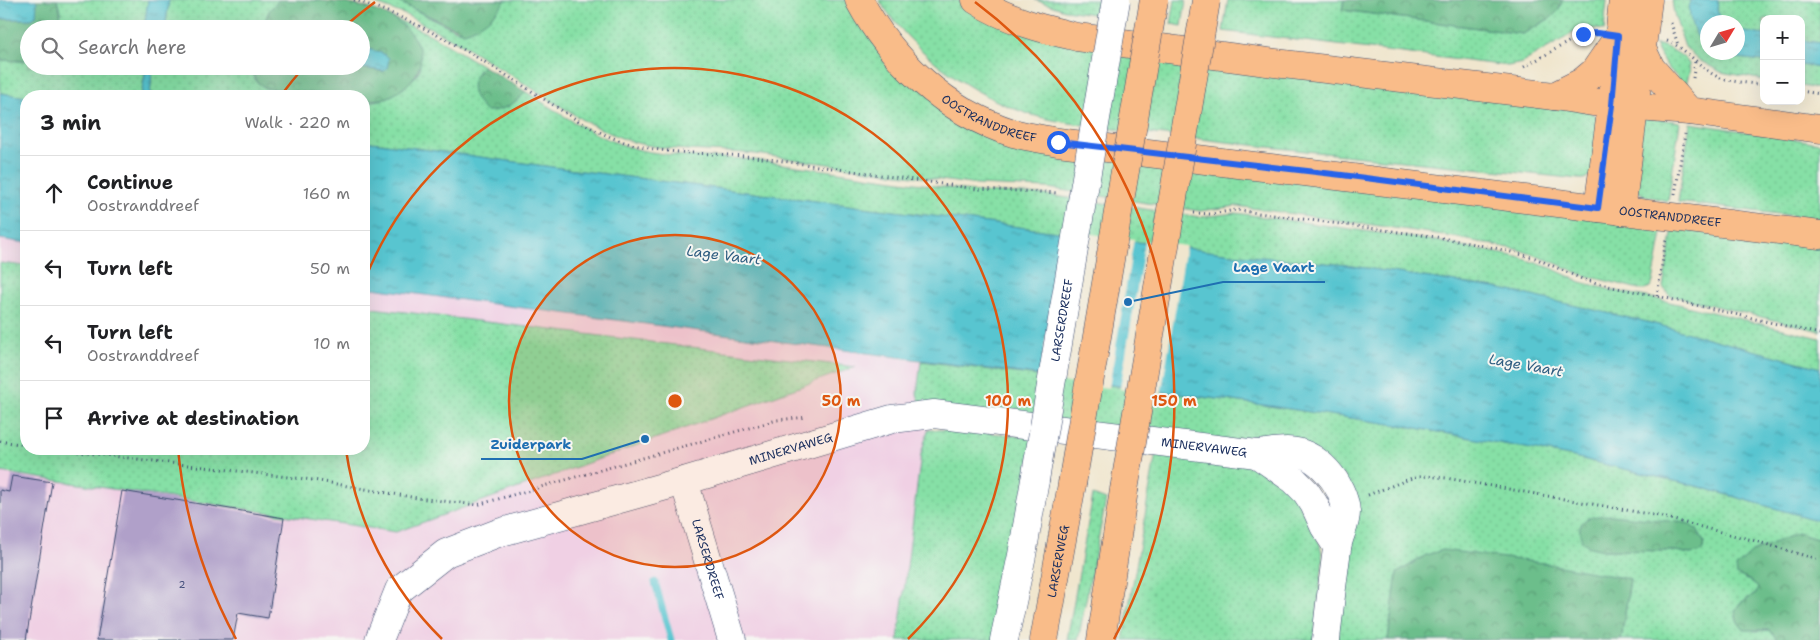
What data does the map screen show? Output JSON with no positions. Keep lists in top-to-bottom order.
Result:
{
  "streets": {
    "main road": ["OOSTRANDDREEF", "LARSERWEG"],
    "street": ["LARSERDREEF", "MINERVAWEG"]
  },
  "crossings": [
    ["LARSERDREEF", "MINERVAWEG"]
  ],
  "water": ["Lage Vaart"],
  "places": ["Lage Vaart", "Zuiderpark"],
  "house_numbers": ["2"],
  "north": "top right",
  "page": {
    "map_buttons": ["+", "−"],
    "search": "Search here",
    "heading": ["3 min", "Walk · 220 m"],
    "list": [
      ["Continue", "Oostranddreef", "160 m"],
      ["Turn left", "50 m"],
      ["Turn left", "Oostranddreef", "10 m"],
      "Arrive at destination"
    ]
  },
  "rings": ["50 m", "100 m", "150 m"]
}
